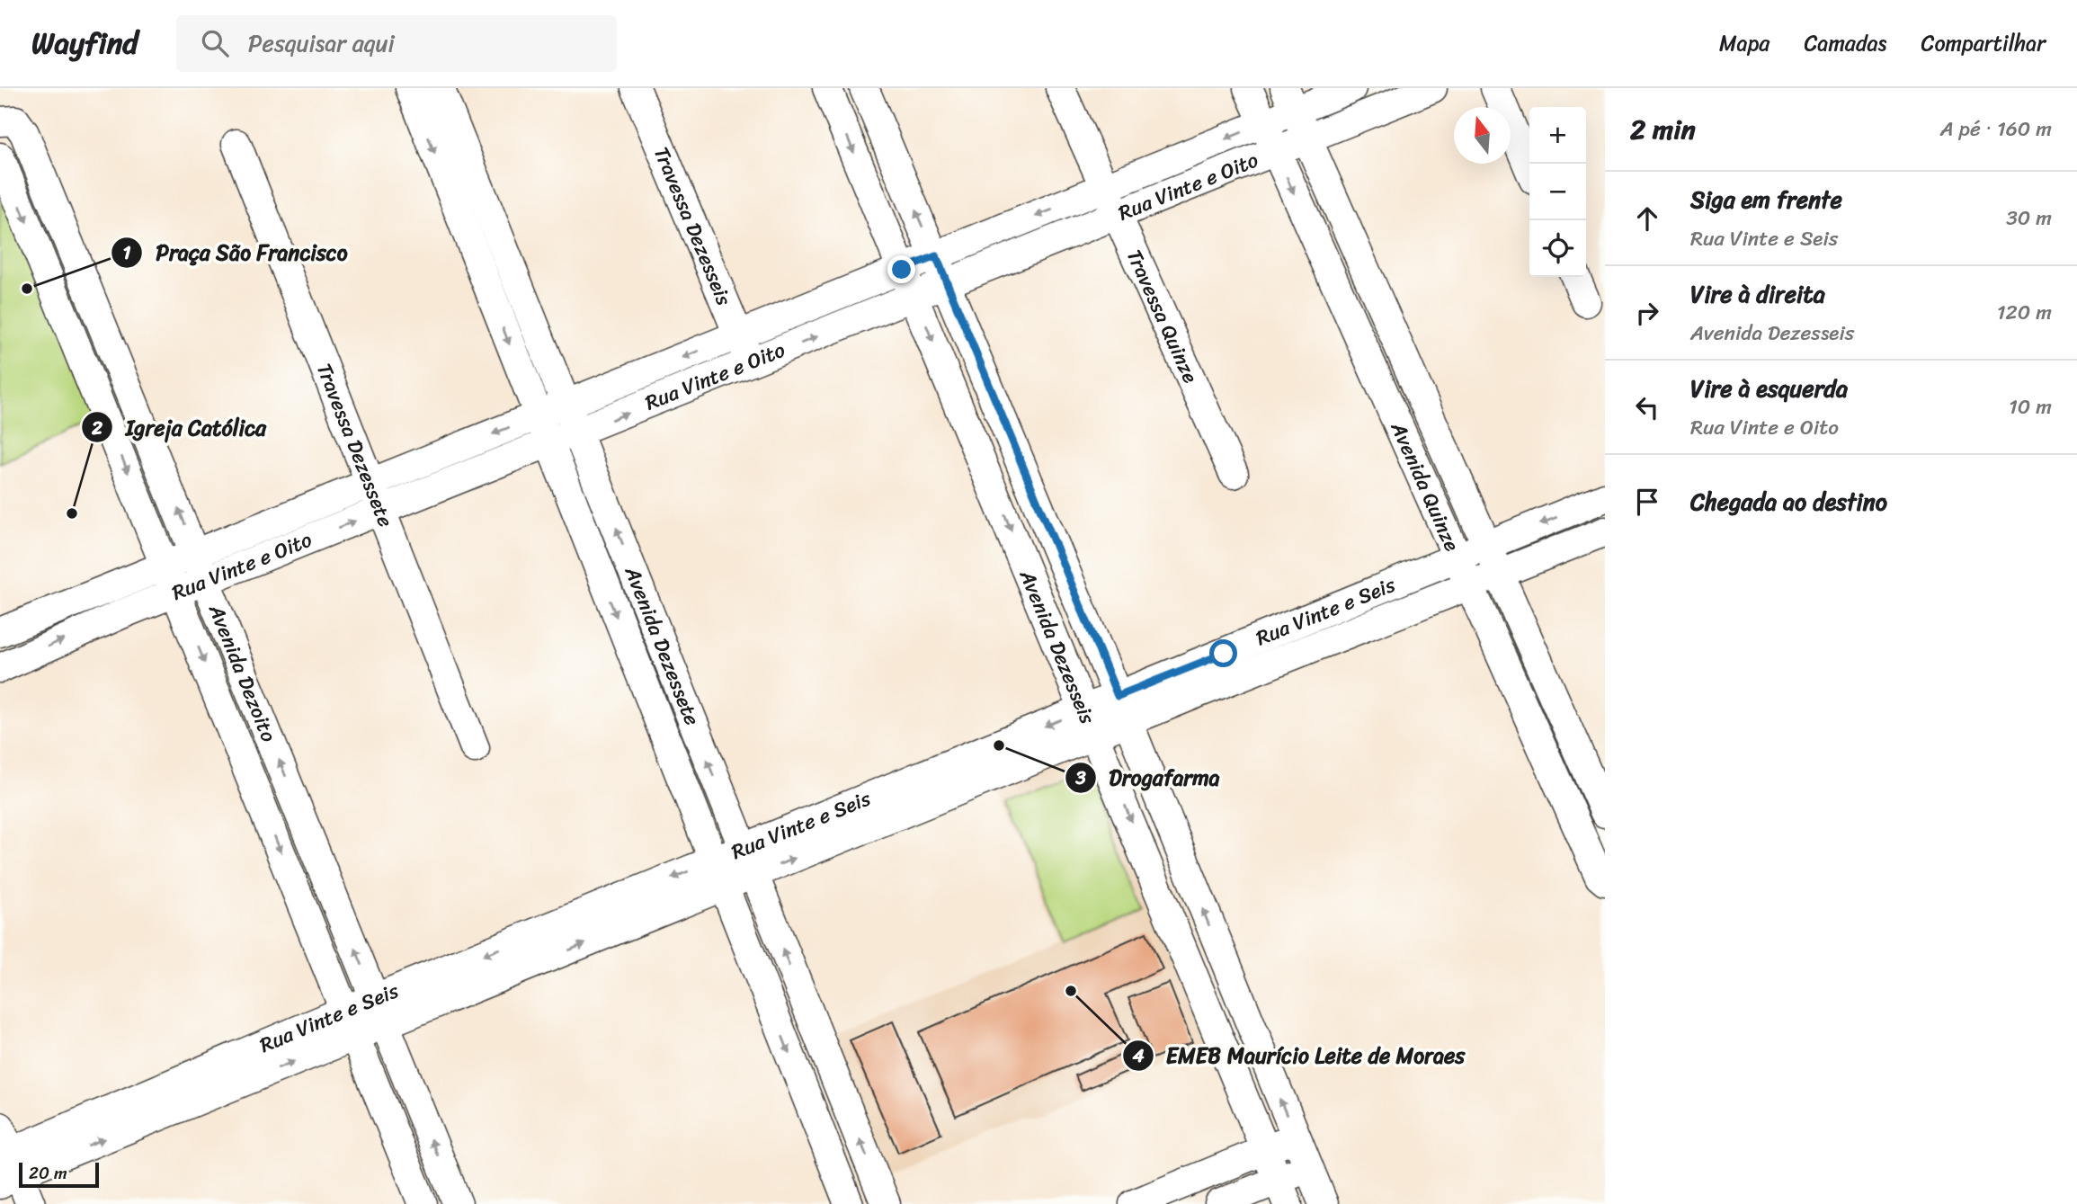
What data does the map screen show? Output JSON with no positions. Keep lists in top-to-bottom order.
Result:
{
  "streets": {
    "street": [
      "Rua Vinte e Oito",
      "Travessa Dezesseis",
      "Travessa Quinze",
      "Travessa Dezessete",
      "Avenida Quinze",
      "Rua Vinte e Seis",
      "Avenida Dezesseis",
      "Avenida Dezessete",
      "Avenida Dezoito"
    ]
  },
  "crossings": [
    ["Rua Vinte e Oito", "Travessa Dezesseis"],
    ["Rua Vinte e Oito", "Travessa Quinze"],
    ["Rua Vinte e Oito", "Travessa Dezessete"],
    ["Rua Vinte e Oito", "Avenida Quinze"],
    ["Rua Vinte e Oito", "Avenida Dezesseis"],
    ["Rua Vinte e Oito", "Avenida Dezessete"],
    ["Rua Vinte e Oito", "Avenida Dezoito"],
    ["Avenida Quinze", "Rua Vinte e Seis"],
    ["Rua Vinte e Seis", "Avenida Dezesseis"],
    ["Rua Vinte e Seis", "Avenida Dezessete"],
    ["Rua Vinte e Seis", "Avenida Dezoito"]
  ],
  "places": [
    "Praça São Francisco",
    "Igreja Católica",
    "Drogafarma",
    "EMEB Maurício Leite de Moraes"
  ],
  "scale_bar": "20 m",
  "north": "top",
  "page": {
    "header": "Wayfind",
    "search": "Pesquisar aqui",
    "nav": ["Mapa", "Camadas", "Compartilhar"],
    "heading": ["2 min", "A pé · 160 m"],
    "map_buttons": ["+", "−"],
    "list": [
      ["Siga em frente", "Rua Vinte e Seis", "30 m"],
      ["Vire à direita", "Avenida Dezesseis", "120 m"],
      ["Vire à esquerda", "Rua Vinte e Oito", "10 m"],
      "Chegada ao destino"
    ],
    "scale": "20 m"
  }
}
